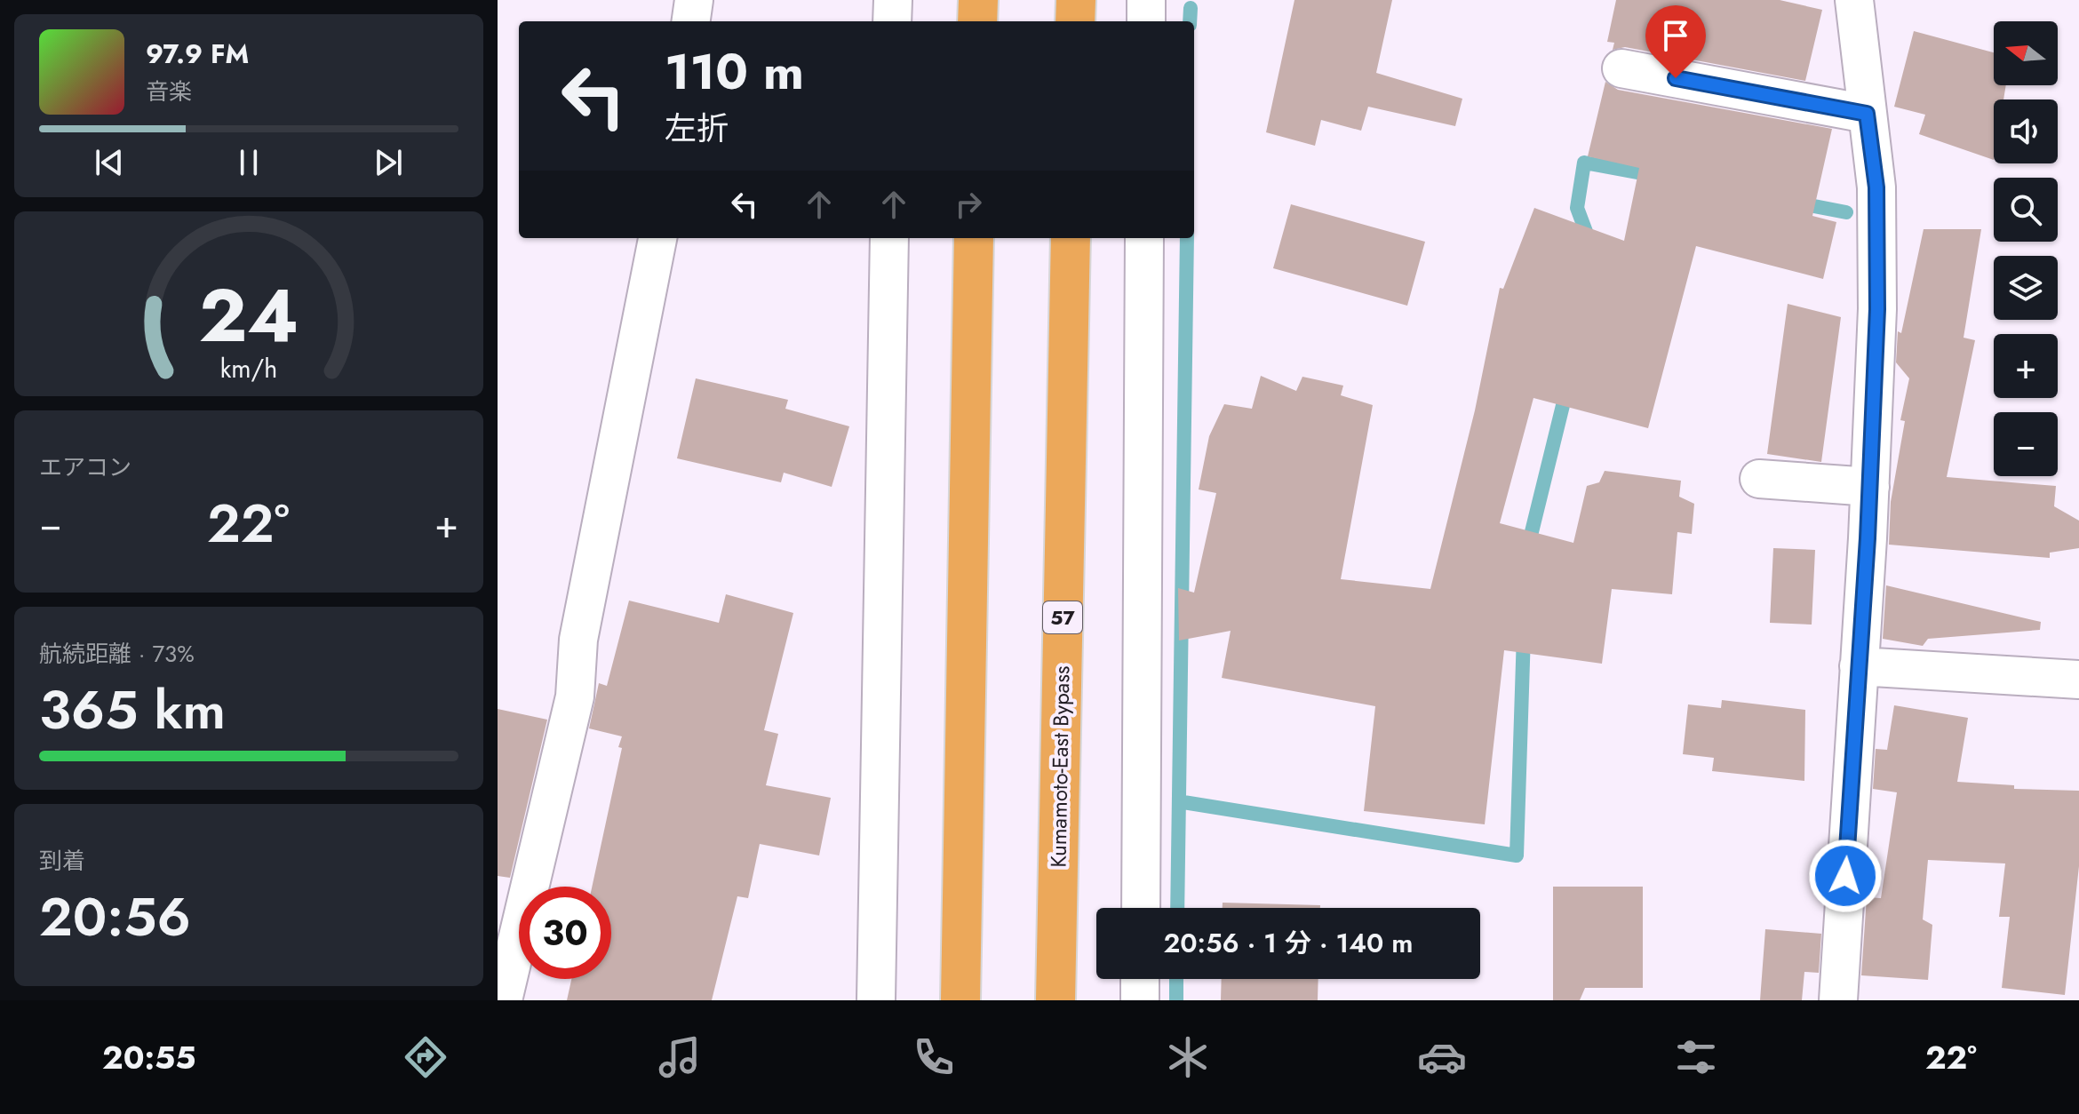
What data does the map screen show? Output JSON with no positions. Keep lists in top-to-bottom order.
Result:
{
  "streets": {
    "highway": ["57", "Kumamoto-East Bypass"]
  },
  "north": "left",
  "page": {
    "map_buttons": ["+", "−"],
    "turn": ["110 m", "左折"],
    "song": ["97.9 FM", "音楽"],
    "tile": [
      "エアコン",
      ["航続距離 · 73%", "365 km"],
      ["到着", "20:56"]
    ],
    "heat": ["−", "22°", "+"],
    "limit": "30",
    "trip": "20:56 · 1 分 · 140 m",
    "tabs": ["20:55", "22°"],
    "gauge": ["24", "km/h"]
  }
}
